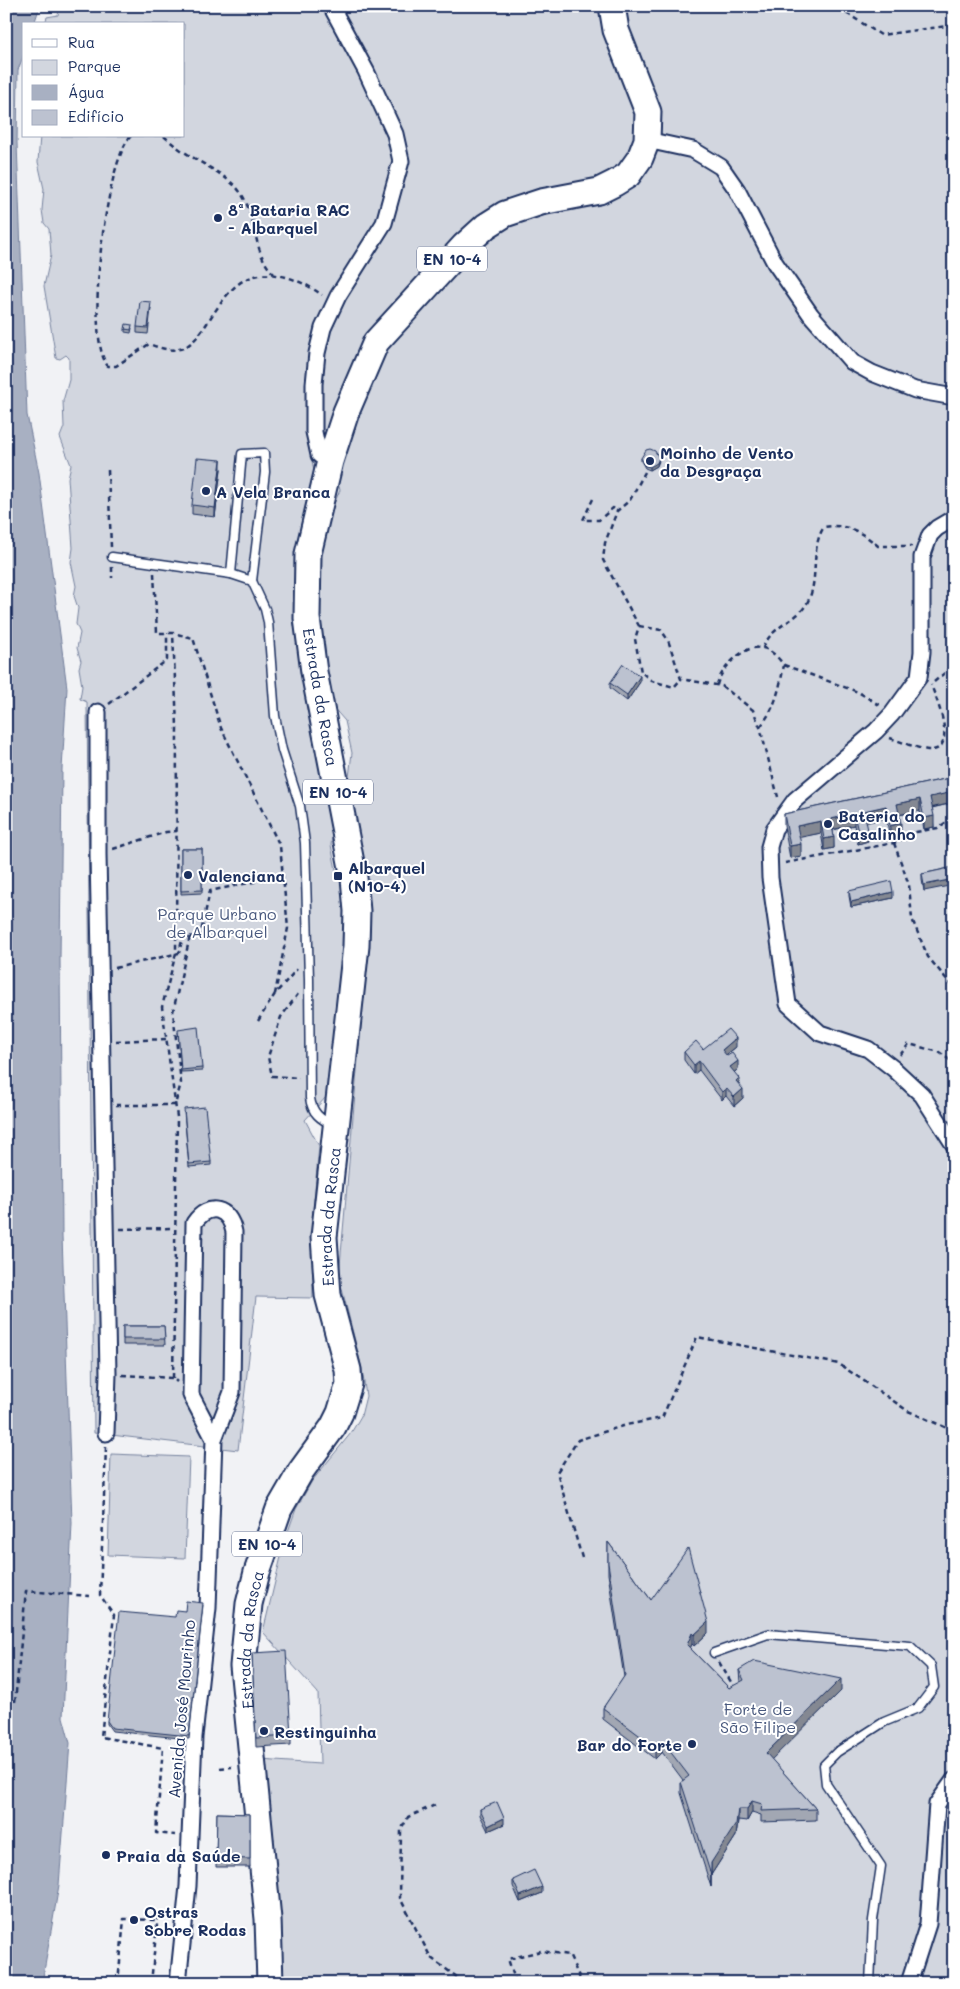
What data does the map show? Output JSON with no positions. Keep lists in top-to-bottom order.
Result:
{
  "streets": {
    "main road": ["EN 10-4", "Estrada da Rasca"],
    "street": ["Avenida José Mourinho"]
  },
  "crossings": [
    ["EN 10-4", "Estrada da Rasca"]
  ],
  "parks": ["Parque Urbano de Albarquel", "Forte de São Filipe"],
  "places": {
    "other": [
      "8ª Bataria RAC - Albarquel",
      "Moinho de Vento da Desgraça",
      "A Vela Branca",
      "Bateria do Casalinho",
      "Valenciana",
      "Restinguinha",
      "Bar do Forte",
      "Praia da Saúde",
      "Ostras Sobre Rodas"
    ],
    "transit": ["Albarquel (N10-4)"]
  },
  "legend": [
    "Rua",
    "Parque",
    "Água",
    "Edifício"
  ]
}
